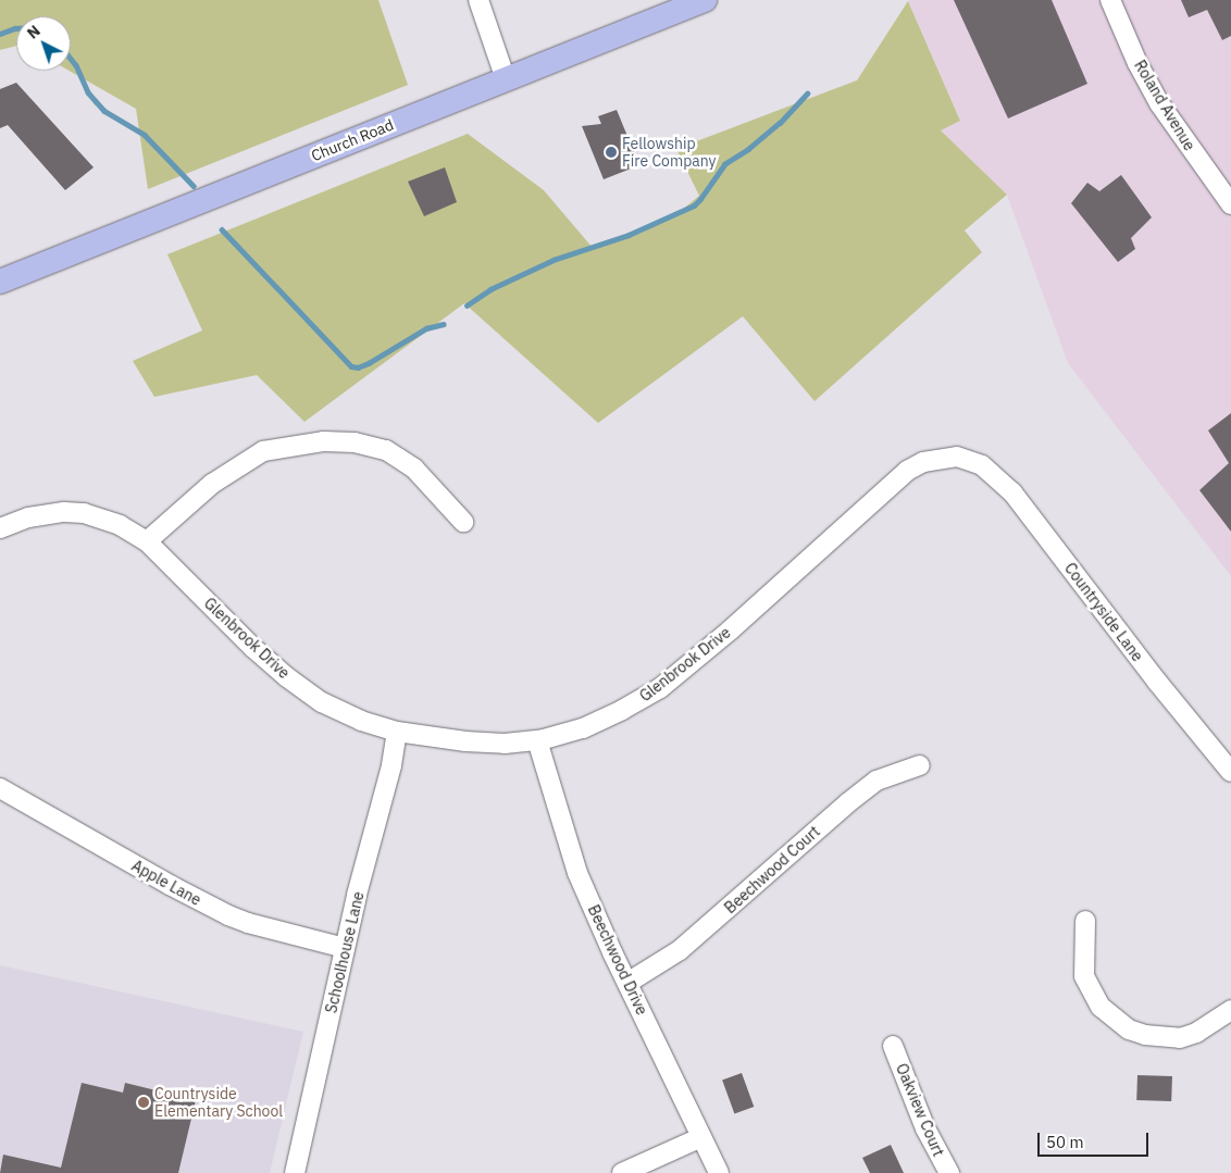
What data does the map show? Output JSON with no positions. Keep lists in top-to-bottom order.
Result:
{
  "streets": {
    "main road": ["Church Road"],
    "street": [
      "Roland Avenue",
      "Countryside Lane",
      "Glenbrook Drive",
      "Beechwood Court",
      "Apple Lane",
      "Schoolhouse Lane",
      "Beechwood Drive",
      "Oakview Court"
    ]
  },
  "crossings": [
    ["Countryside Lane", "Glenbrook Drive"],
    ["Glenbrook Drive", "Schoolhouse Lane"],
    ["Glenbrook Drive", "Beechwood Drive"],
    ["Beechwood Court", "Beechwood Drive"],
    ["Apple Lane", "Schoolhouse Lane"]
  ],
  "places": ["Fellowship Fire Company", "Countryside Elementary School"],
  "scale_bar": "50 m",
  "north": "top left"
}
